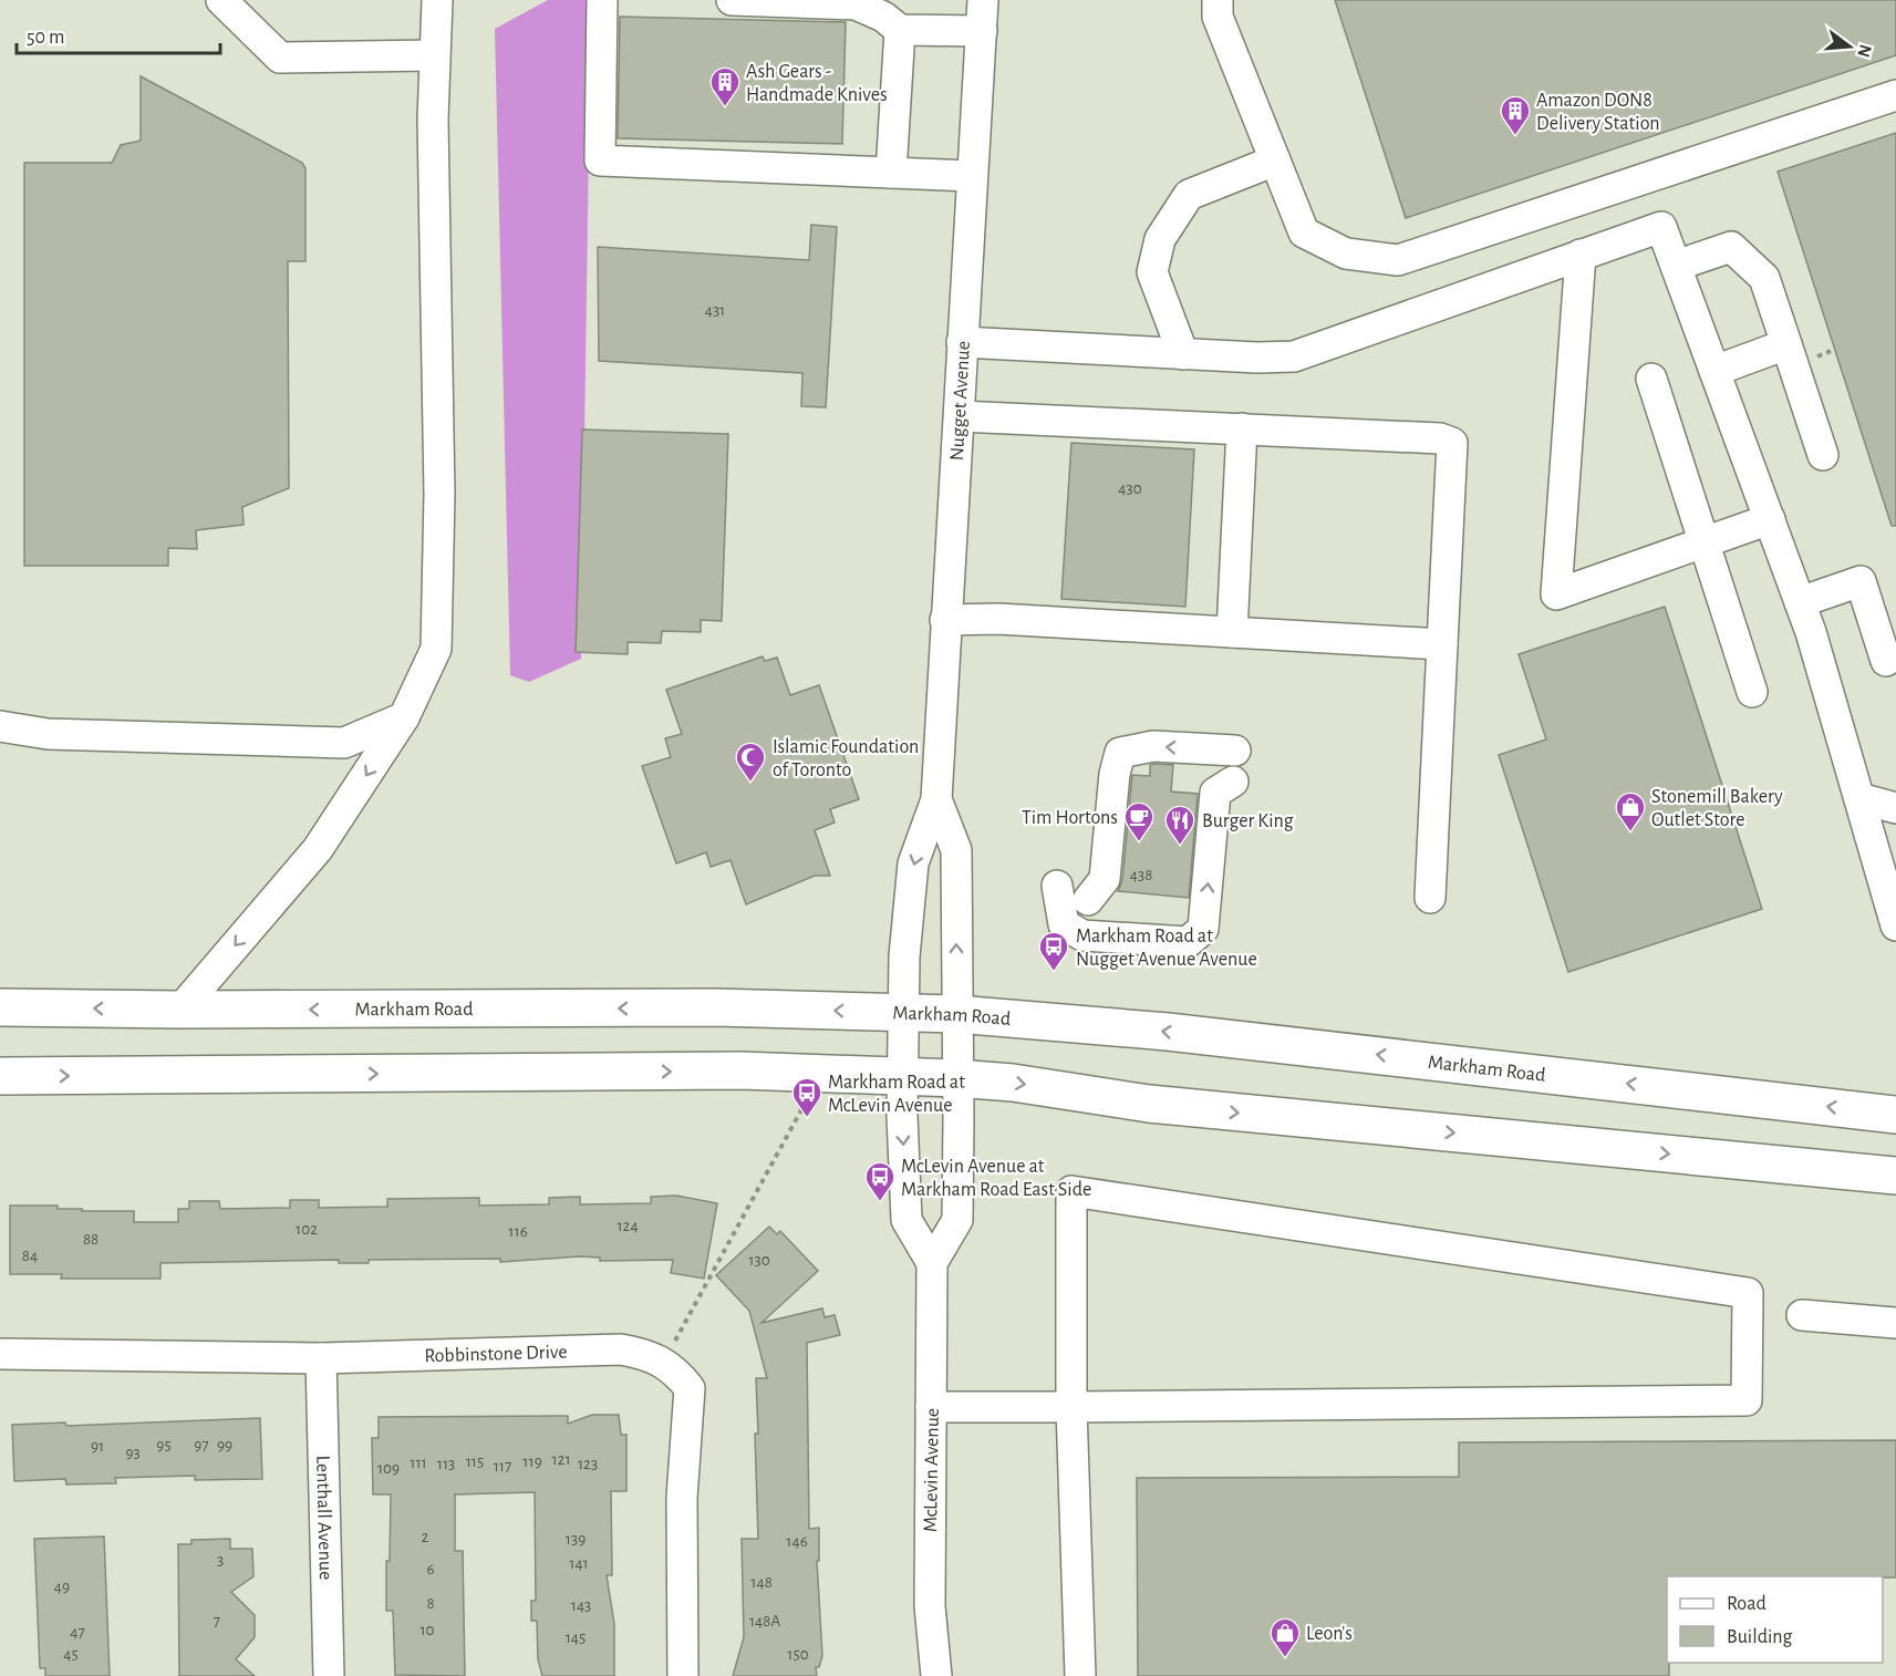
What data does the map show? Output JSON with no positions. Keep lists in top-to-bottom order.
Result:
{
  "streets": {
    "main road": ["Markham Road"],
    "street": [
      "Nugget Avenue",
      "Robbinstone Drive",
      "McLevin Avenue",
      "Lenthall Avenue"
    ]
  },
  "crossings": [
    ["Nugget Avenue", "Markham Road"],
    ["Nugget Avenue", "McLevin Avenue"],
    ["Robbinstone Drive", "Lenthall Avenue"]
  ],
  "places": {
    "building": ["Ash Gears - Handmade Knives", "Amazon DON8 Delivery Station"],
    "mosque": ["Islamic Foundation of Toronto"],
    "shop": ["Stonemill Bakery Outlet Store", "Leon's"],
    "cafe": ["Tim Hortons"],
    "restaurant": ["Burger King"],
    "bus stop": ["Markham Road at Nugget Avenue Avenue", "Markham Road at McLevin Avenue", "McLevin Avenue at Markham Road East Side"]
  },
  "house_numbers": [
    "431",
    "430",
    "438",
    "124",
    "102",
    "116",
    "88",
    "84",
    "130",
    "95",
    "97",
    "99",
    "91",
    "93",
    "121",
    "115",
    "119",
    "111",
    "113",
    "123",
    "117",
    "109",
    "2",
    "139",
    "146",
    "3",
    "141",
    "6",
    "148",
    "49",
    "8",
    "143",
    "7",
    "148A",
    "10",
    "47",
    "145",
    "45",
    "150"
  ],
  "legend": ["Road", "Building"],
  "scale_bar": "50 m",
  "north": "right"
}
